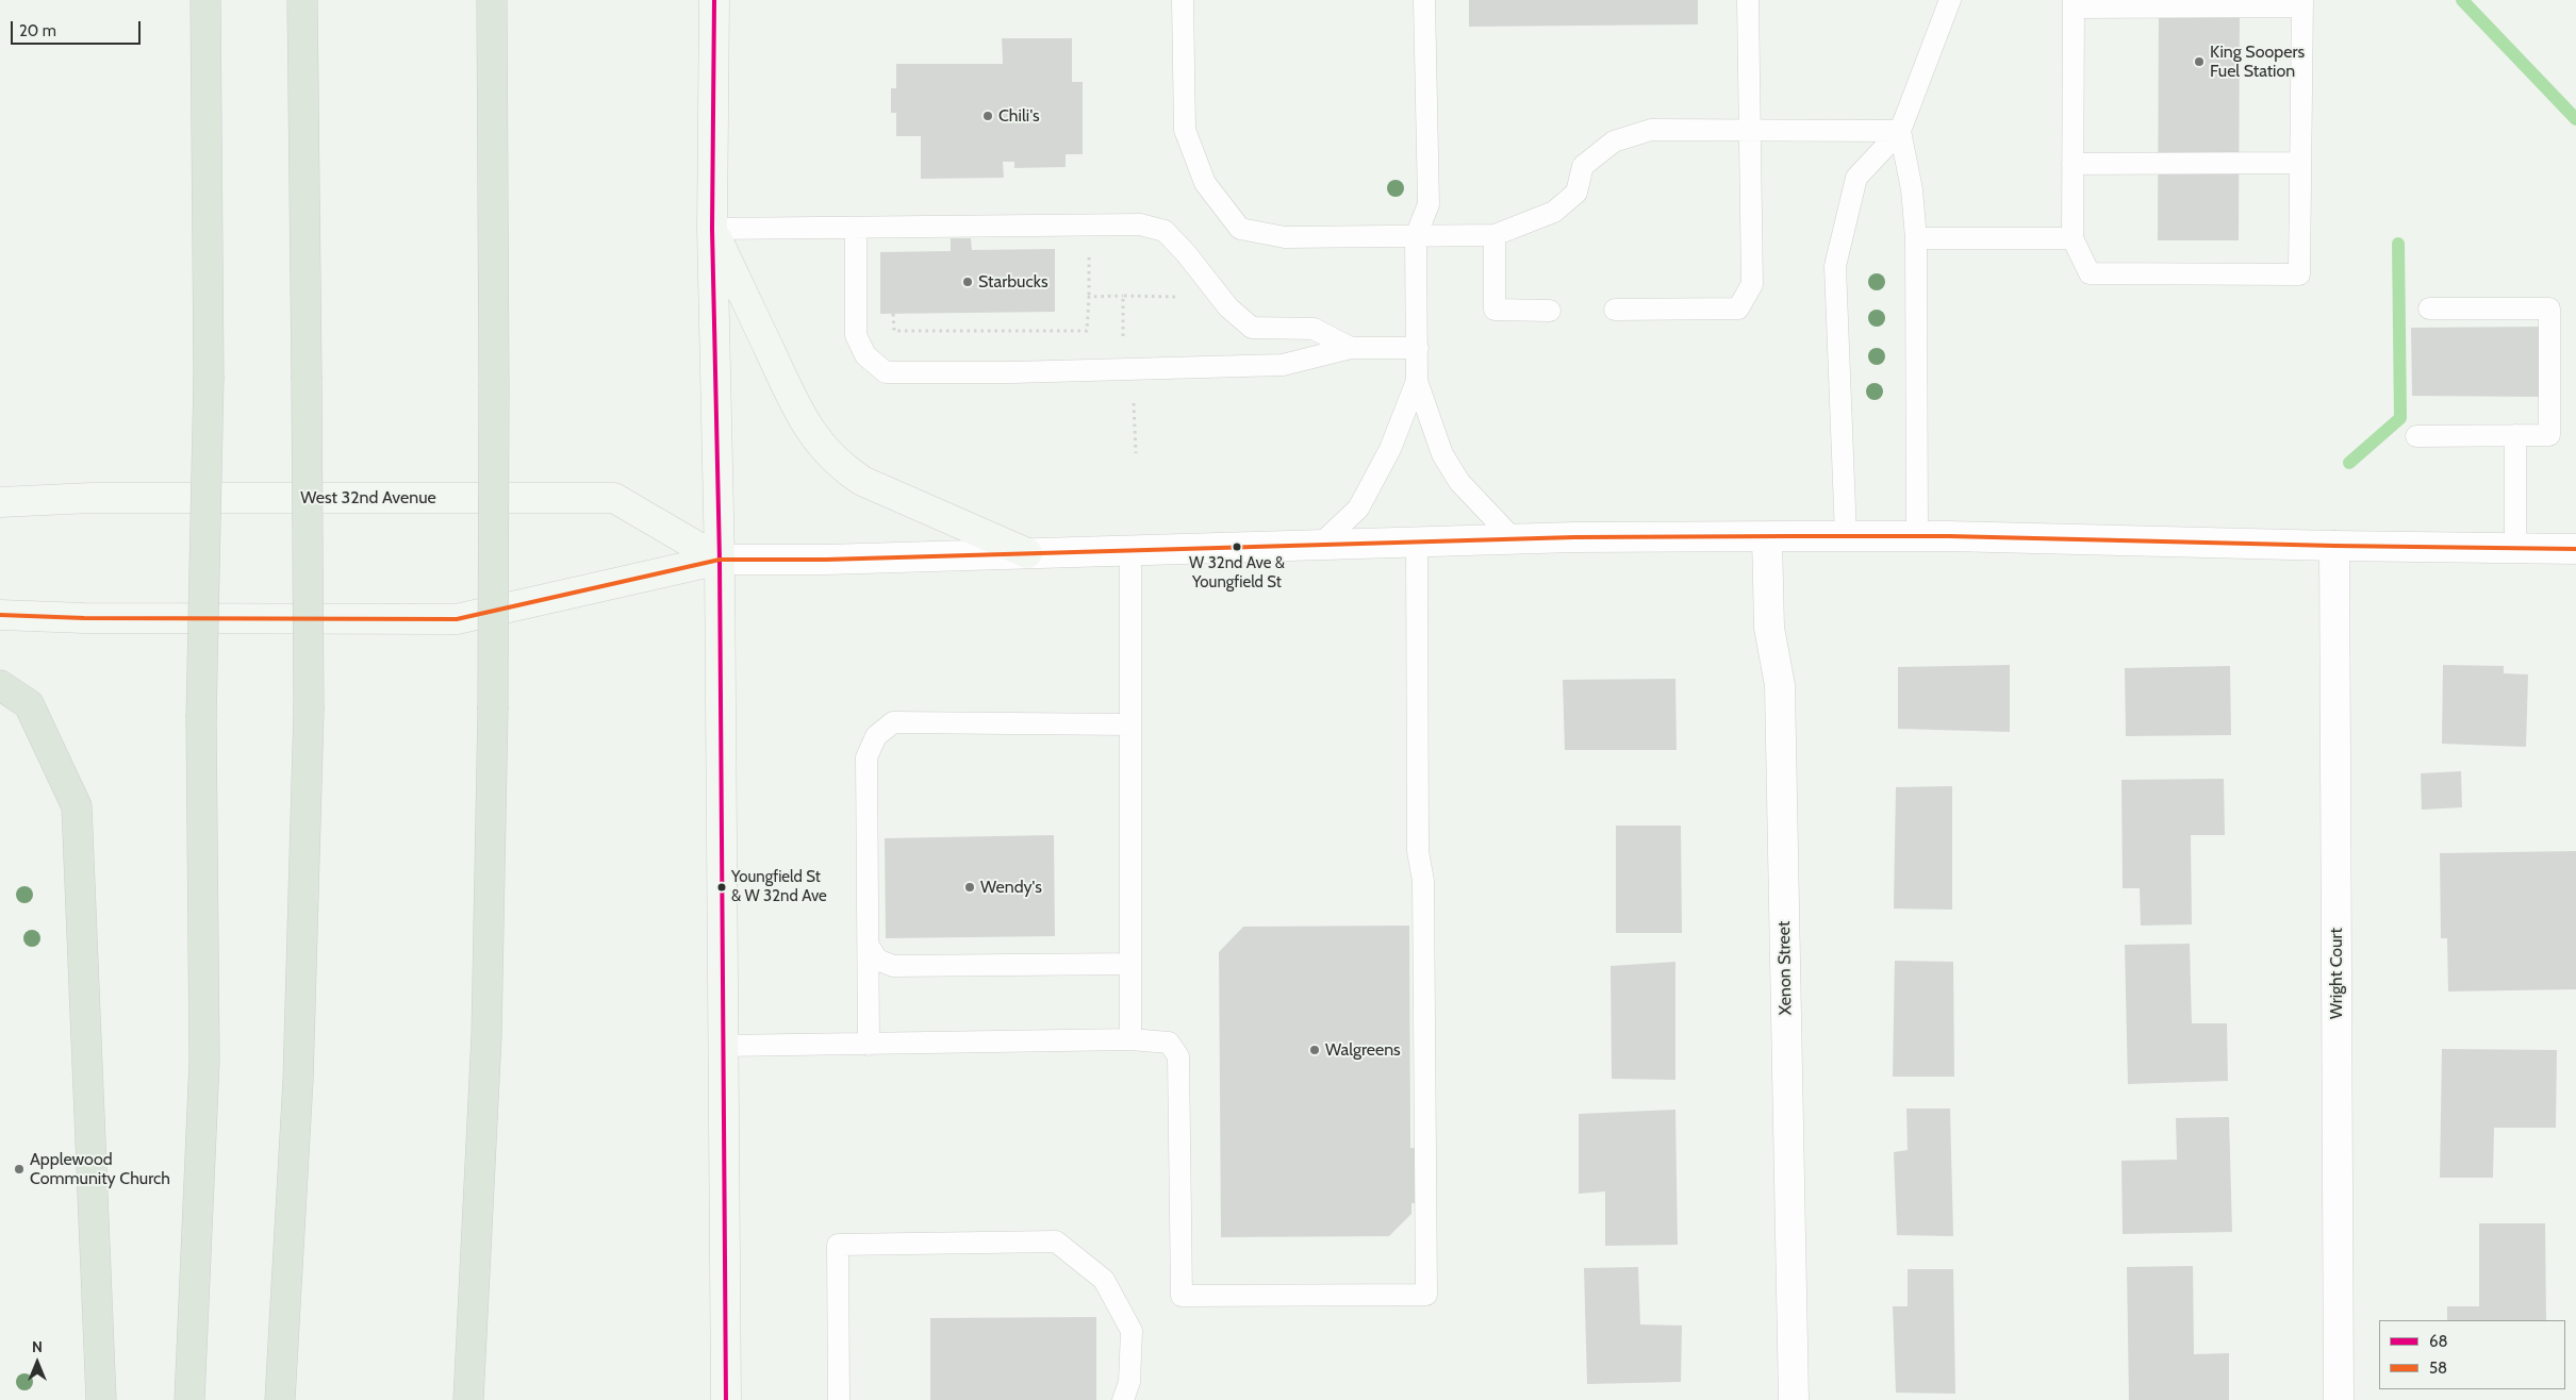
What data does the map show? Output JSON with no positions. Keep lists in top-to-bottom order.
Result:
{
  "streets": {
    "main road": ["West 32nd Avenue"],
    "street": ["Xenon Street", "Wright Court"]
  },
  "places": [
    "King Soopers Fuel Station",
    "Chili's",
    "Starbucks",
    "W 32nd Ave & Youngfield St",
    "Youngfield St & W 32nd Ave",
    "Wendy's",
    "Walgreens",
    "Applewood Community Church"
  ],
  "lines": ["transit line 68", "transit line 58"],
  "legend": ["68", "58"],
  "scale_bar": "20 m",
  "north": "top"
}
